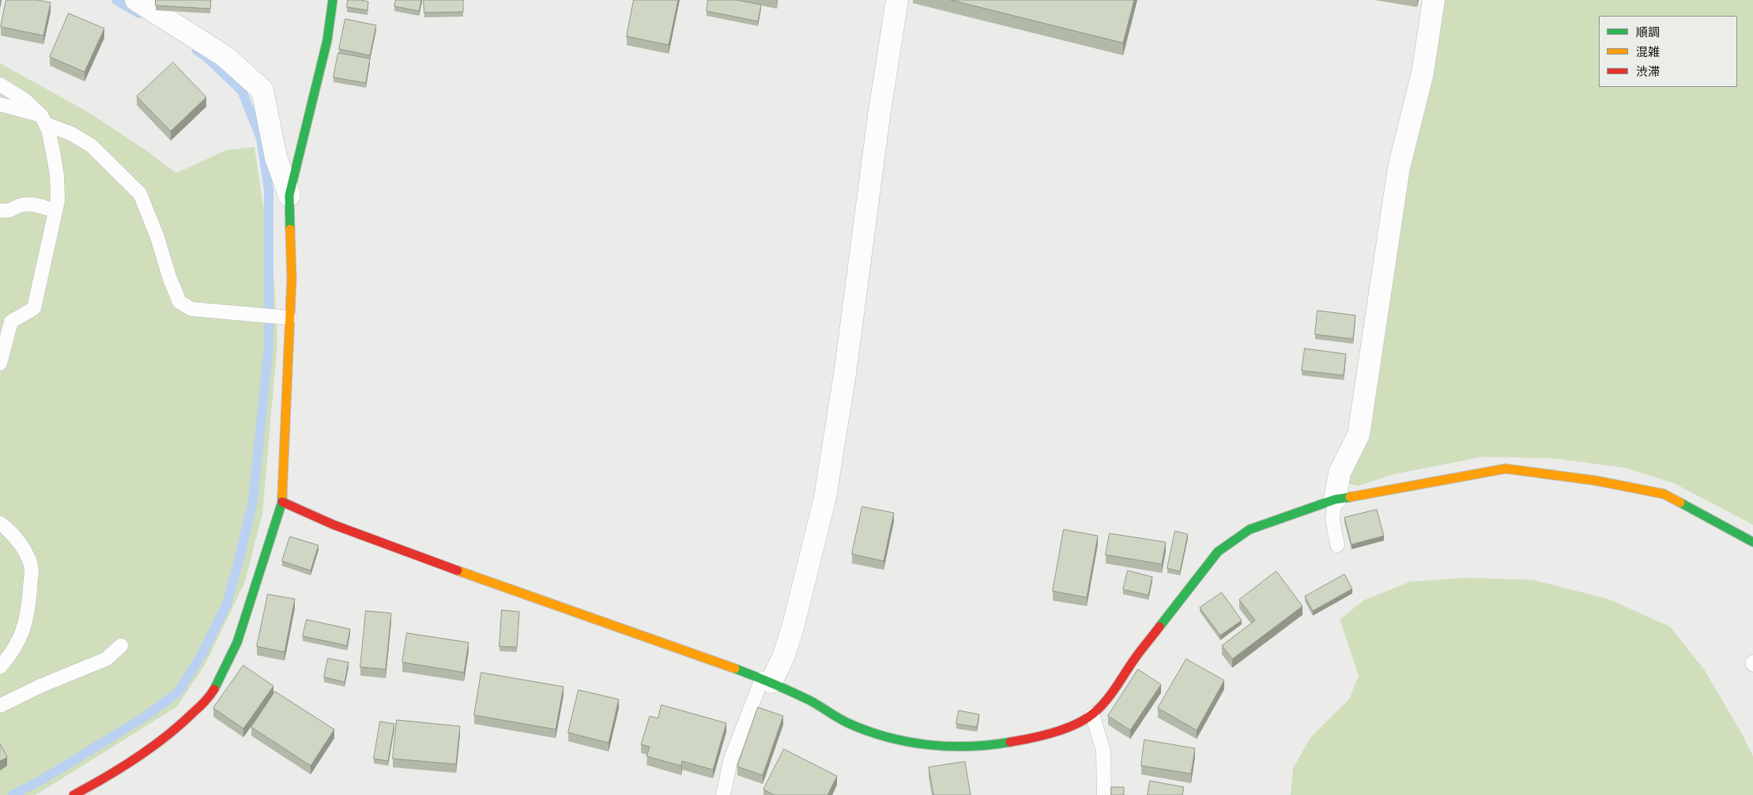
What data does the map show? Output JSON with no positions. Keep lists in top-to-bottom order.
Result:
{
  "legend": ["順調", "混雑", "渋滞"]
}
